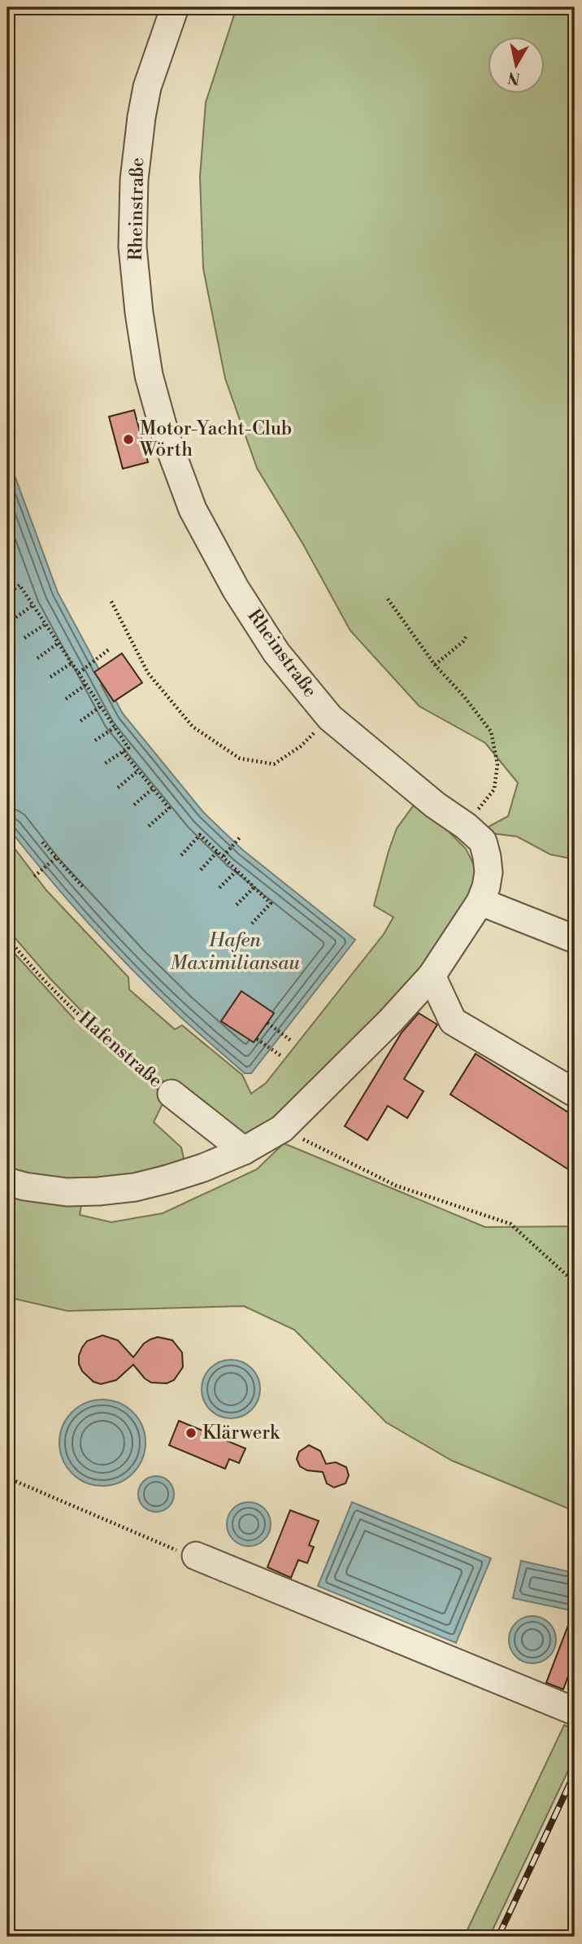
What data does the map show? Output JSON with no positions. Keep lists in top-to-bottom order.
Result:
{
  "streets": {
    "lane": ["Rheinstraße", "Hafenstraße"]
  },
  "crossings": [
    ["Rheinstraße", "Hafenstraße"]
  ],
  "water": ["Hafen Maximiliansau"],
  "places": ["Motor-Yacht-Club Wörth", "Klärwerk"],
  "north": "bottom"
}
